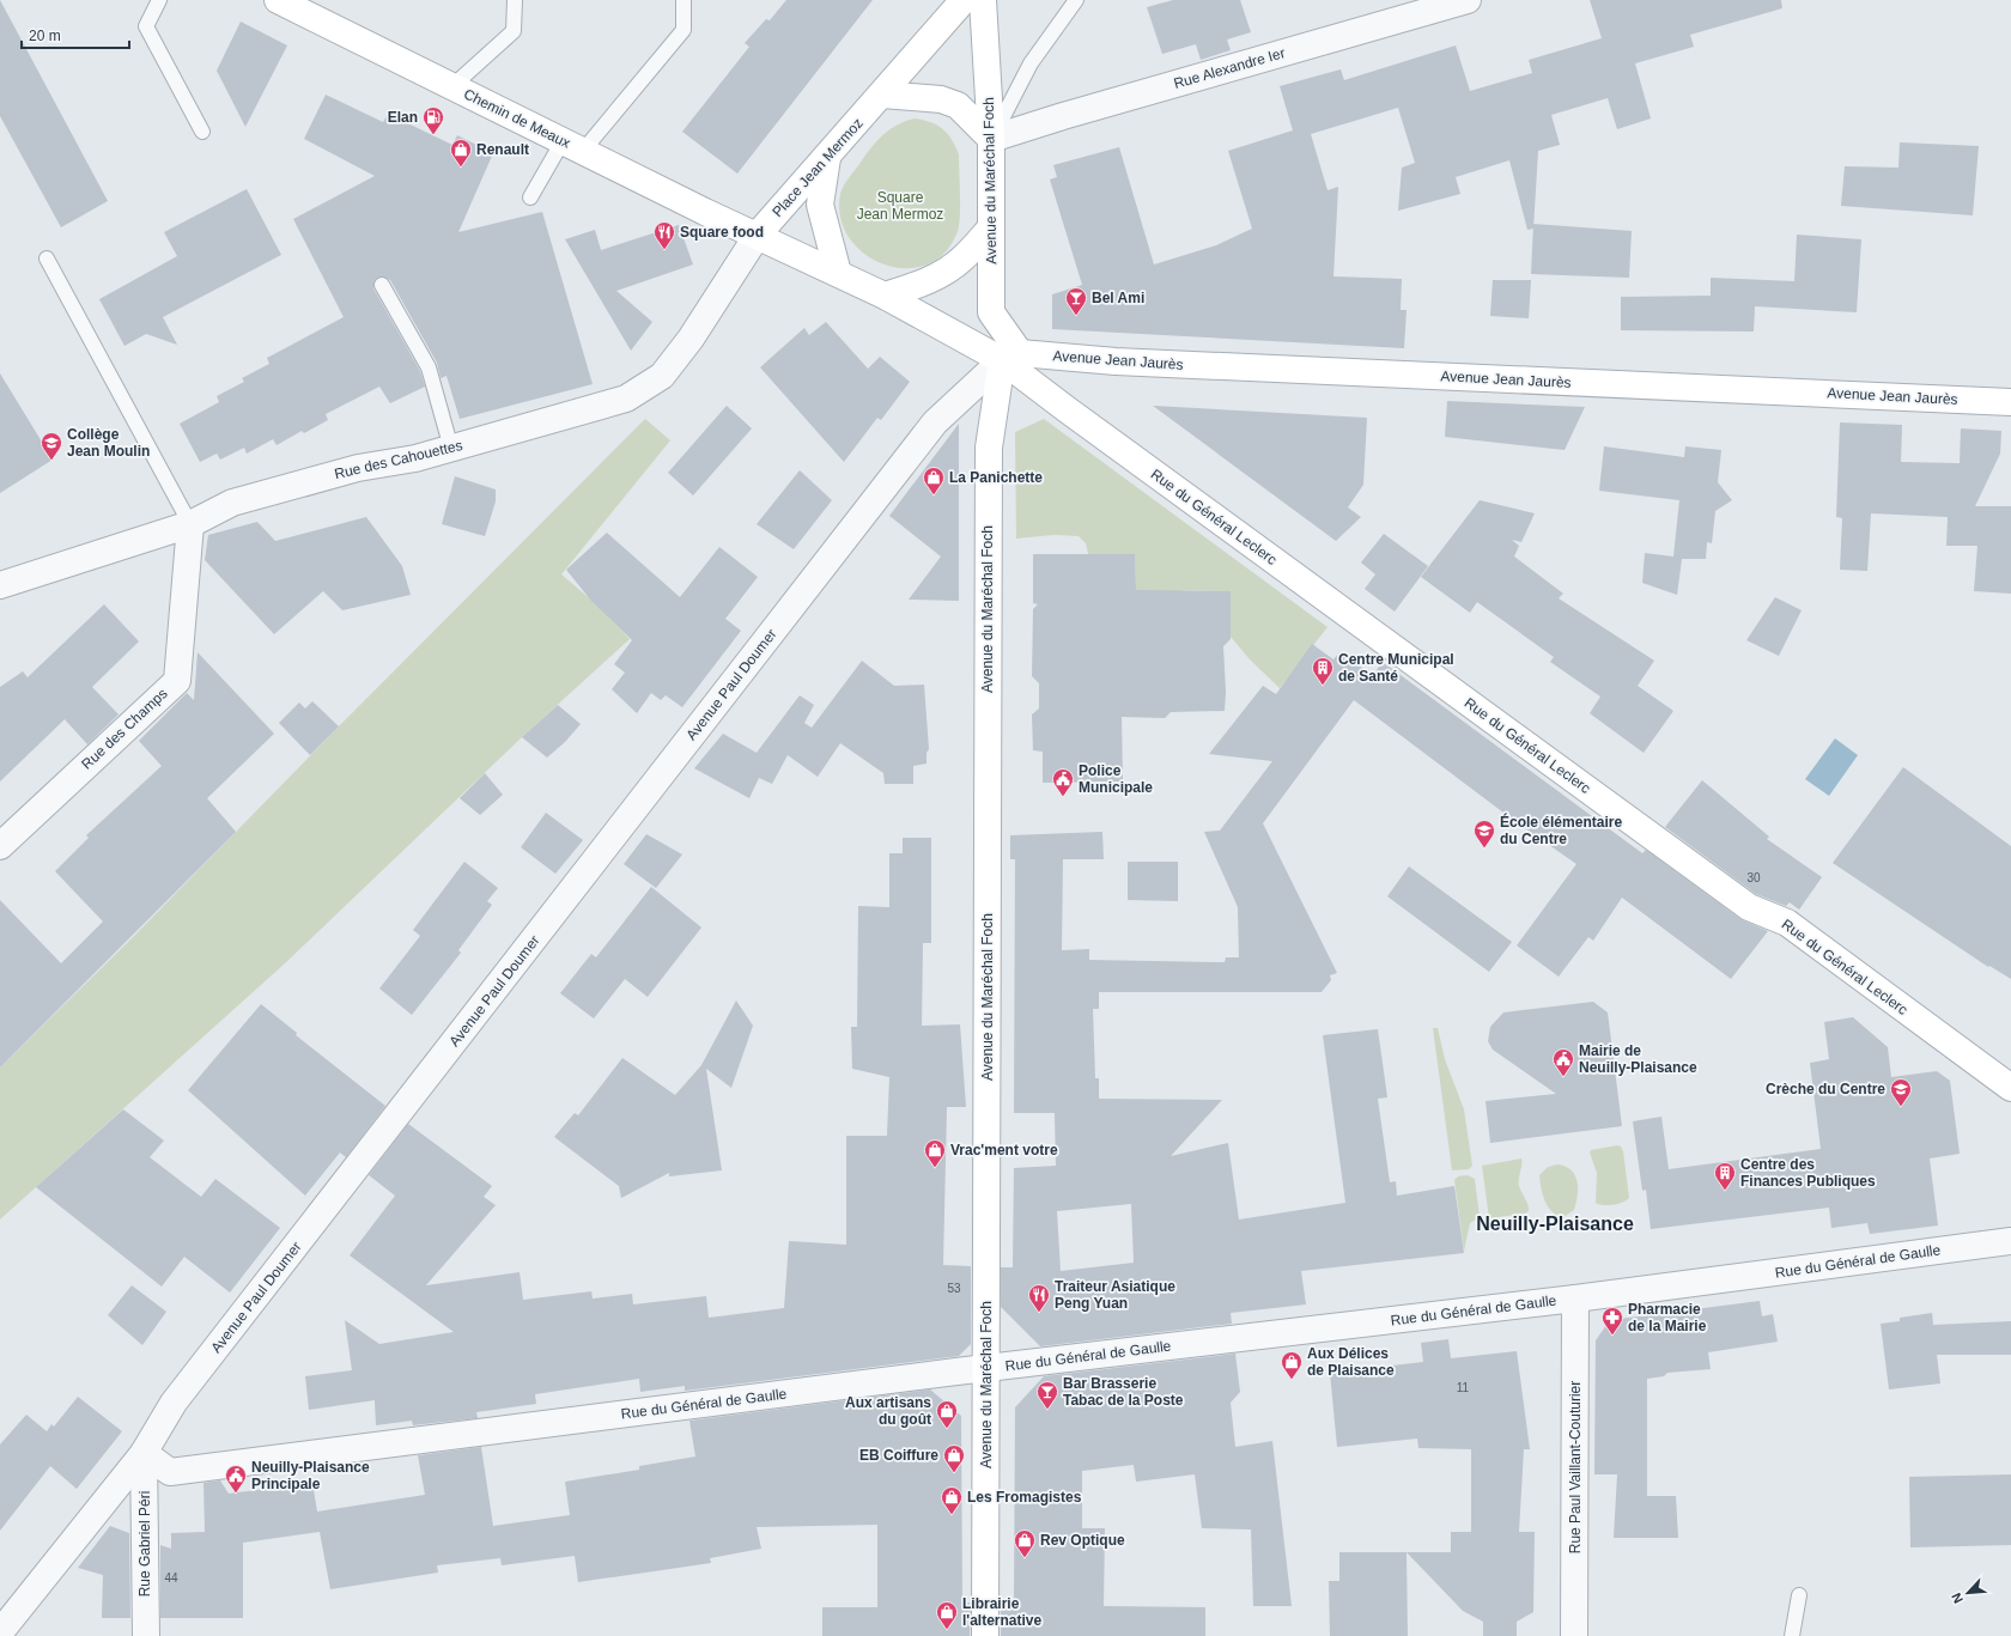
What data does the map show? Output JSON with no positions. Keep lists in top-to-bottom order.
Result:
{
  "streets": {
    "main road": [
      "Chemin de Meaux",
      "Place Jean Mermoz",
      "Avenue du Maréchal Foch",
      "Avenue Jean Jaurès",
      "Rue du Général Leclerc"
    ],
    "street": [
      "Rue Alexandre Ier",
      "Rue des Cahouettes",
      "Avenue Paul Doumer",
      "Rue des Champs",
      "Rue du Général de Gaulle",
      "Rue Paul Vaillant-Couturier",
      "Rue Gabriel Péri"
    ]
  },
  "crossings": [
    ["Rue Alexandre Ier", "Avenue du Maréchal Foch"],
    ["Chemin de Meaux", "Place Jean Mermoz"],
    ["Chemin de Meaux", "Rue des Cahouettes"],
    ["Place Jean Mermoz", "Rue des Cahouettes"],
    ["Avenue du Maréchal Foch", "Avenue Jean Jaurès"],
    ["Avenue du Maréchal Foch", "Rue du Général Leclerc"],
    ["Avenue du Maréchal Foch", "Avenue Paul Doumer"],
    ["Avenue du Maréchal Foch", "Rue du Général de Gaulle"],
    ["Avenue Jean Jaurès", "Rue du Général Leclerc"],
    ["Avenue Jean Jaurès", "Avenue Paul Doumer"],
    ["Rue des Cahouettes", "Rue des Champs"],
    ["Rue du Général Leclerc", "Avenue Paul Doumer"],
    ["Avenue Paul Doumer", "Rue du Général de Gaulle"],
    ["Avenue Paul Doumer", "Rue Gabriel Péri"],
    ["Rue du Général de Gaulle", "Rue Paul Vaillant-Couturier"],
    ["Rue du Général de Gaulle", "Rue Gabriel Péri"]
  ],
  "districts": ["Neuilly-Plaisance"],
  "parks": ["Square Jean Mermoz"],
  "places": {
    "fuel station": ["Elan"],
    "shop": [
      "Renault",
      "La Panichette",
      "Vrac'ment votre",
      "Aux Délices de Plaisance",
      "Aux artisans du goût",
      "EB Coiffure",
      "Les Fromagistes",
      "Rev Optique",
      "Librairie l'alternative"
    ],
    "restaurant": ["Square food", "Traiteur Asiatique Peng Yuan"],
    "bar": ["Bel Ami", "Bar Brasserie Tabac de la Poste"],
    "school or university": ["Collège Jean Moulin", "École élémentaire du Centre", "Crèche du Centre"],
    "building": ["Centre Municipal de Santé", "Centre des Finances Publiques"],
    "public building": ["Police Municipale", "Mairie de Neuilly-Plaisance", "Neuilly-Plaisance Principale"],
    "pharmacy": ["Pharmacie de la Mairie"]
  },
  "house_numbers": [
    "30",
    "53",
    "11",
    "44"
  ],
  "scale_bar": "20 m",
  "north": "bottom left"
}
